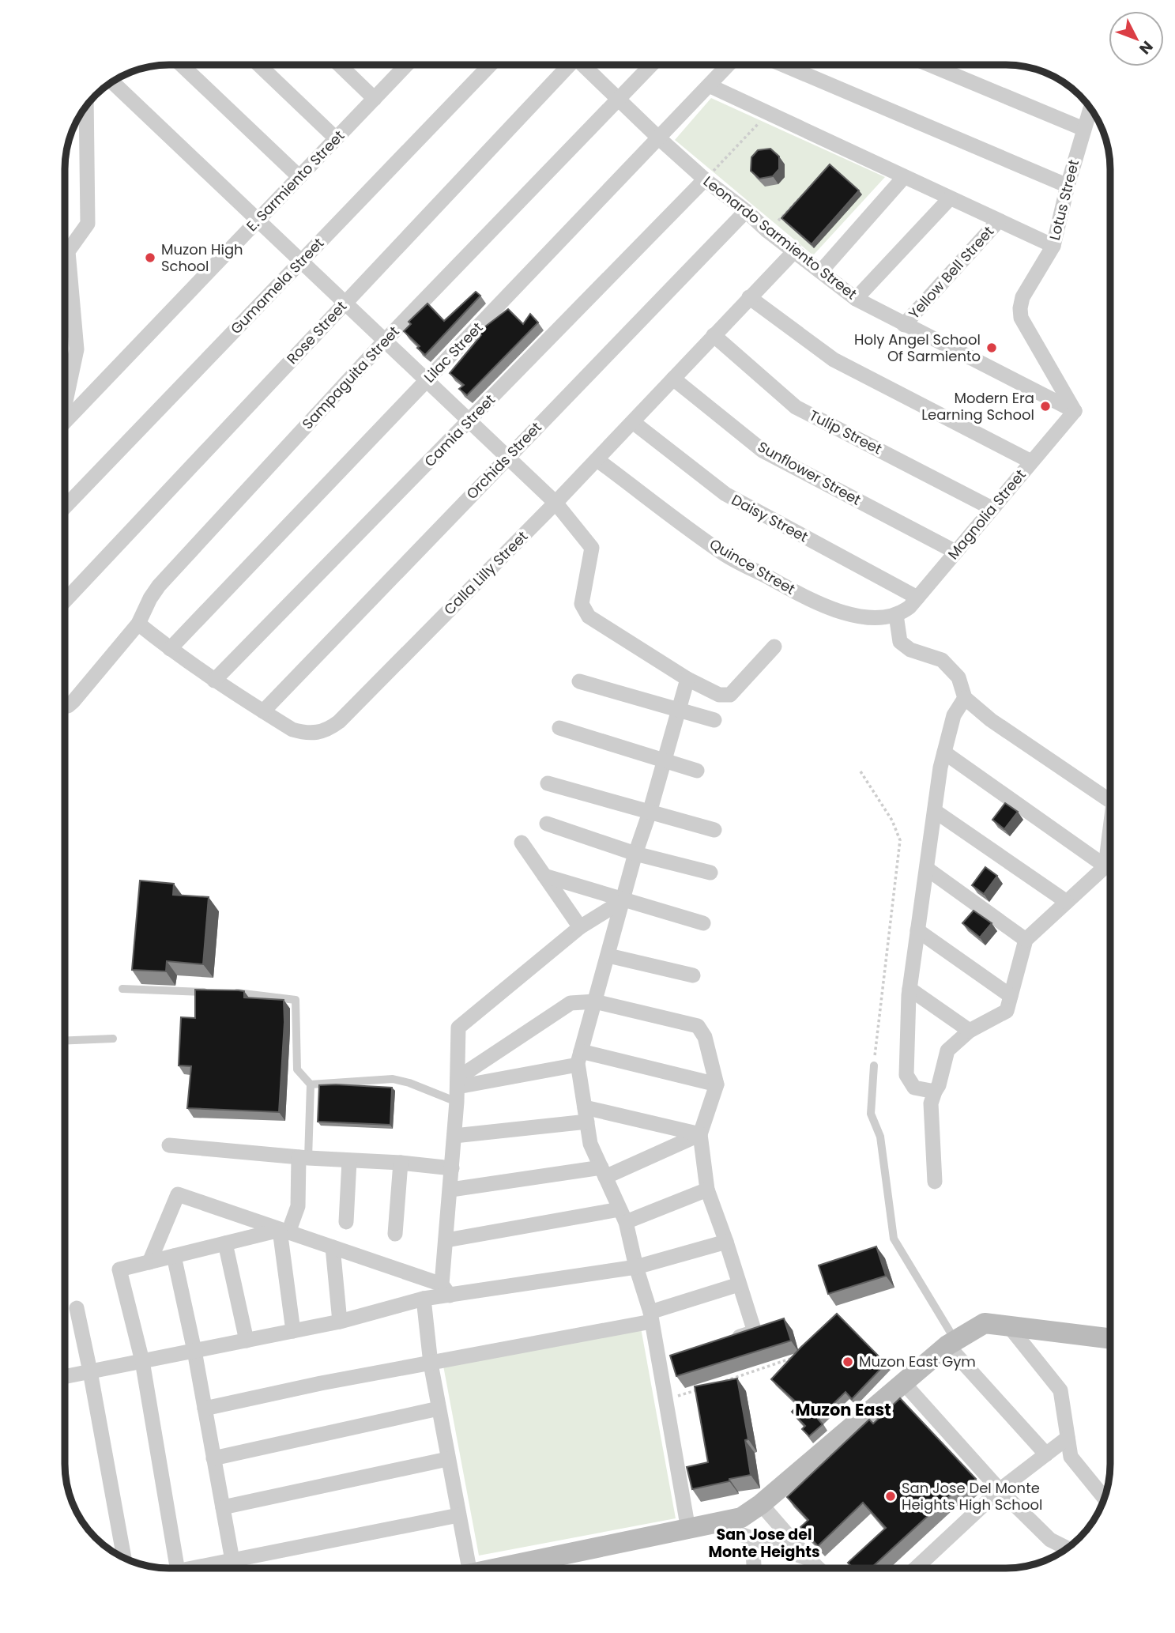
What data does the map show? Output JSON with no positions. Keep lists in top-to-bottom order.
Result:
{
  "streets": {
    "street": [
      "E. Sarmiento Street",
      "Lotus Street",
      "Leonardo Sarmiento Street",
      "Yellow Bell Street",
      "Gumamela Street",
      "Rose Street",
      "Lilac Street",
      "Sampaguita Street",
      "Camia Street",
      "Tulip Street",
      "Orchids Street",
      "Sunflower Street",
      "Magnolia Street",
      "Daisy Street",
      "Quince Street",
      "Calla Lilly Street"
    ]
  },
  "crossings": [
    ["Lotus Street", "Leonardo Sarmiento Street"],
    ["Lotus Street", "Magnolia Street"],
    ["Leonardo Sarmiento Street", "Yellow Bell Street"],
    ["Leonardo Sarmiento Street", "Lilac Street"],
    ["Leonardo Sarmiento Street", "Sampaguita Street"],
    ["Leonardo Sarmiento Street", "Camia Street"],
    ["Leonardo Sarmiento Street", "Orchids Street"],
    ["Leonardo Sarmiento Street", "Magnolia Street"],
    ["Leonardo Sarmiento Street", "Calla Lilly Street"],
    ["Lilac Street", "Calla Lilly Street"],
    ["Sampaguita Street", "Calla Lilly Street"],
    ["Camia Street", "Calla Lilly Street"],
    ["Tulip Street", "Magnolia Street"],
    ["Tulip Street", "Calla Lilly Street"],
    ["Orchids Street", "Calla Lilly Street"],
    ["Sunflower Street", "Magnolia Street"],
    ["Sunflower Street", "Calla Lilly Street"],
    ["Magnolia Street", "Daisy Street"],
    ["Magnolia Street", "Quince Street"],
    ["Daisy Street", "Calla Lilly Street"],
    ["Quince Street", "Calla Lilly Street"]
  ],
  "districts": ["Muzon East", "San Jose del Monte Heights"],
  "places": [
    "Muzon High School",
    "Holy Angel School Of Sarmiento",
    "Modern Era Learning School",
    "Muzon East Gym",
    "San Jose Del Monte Heights High School"
  ],
  "north": "bottom right"
}
